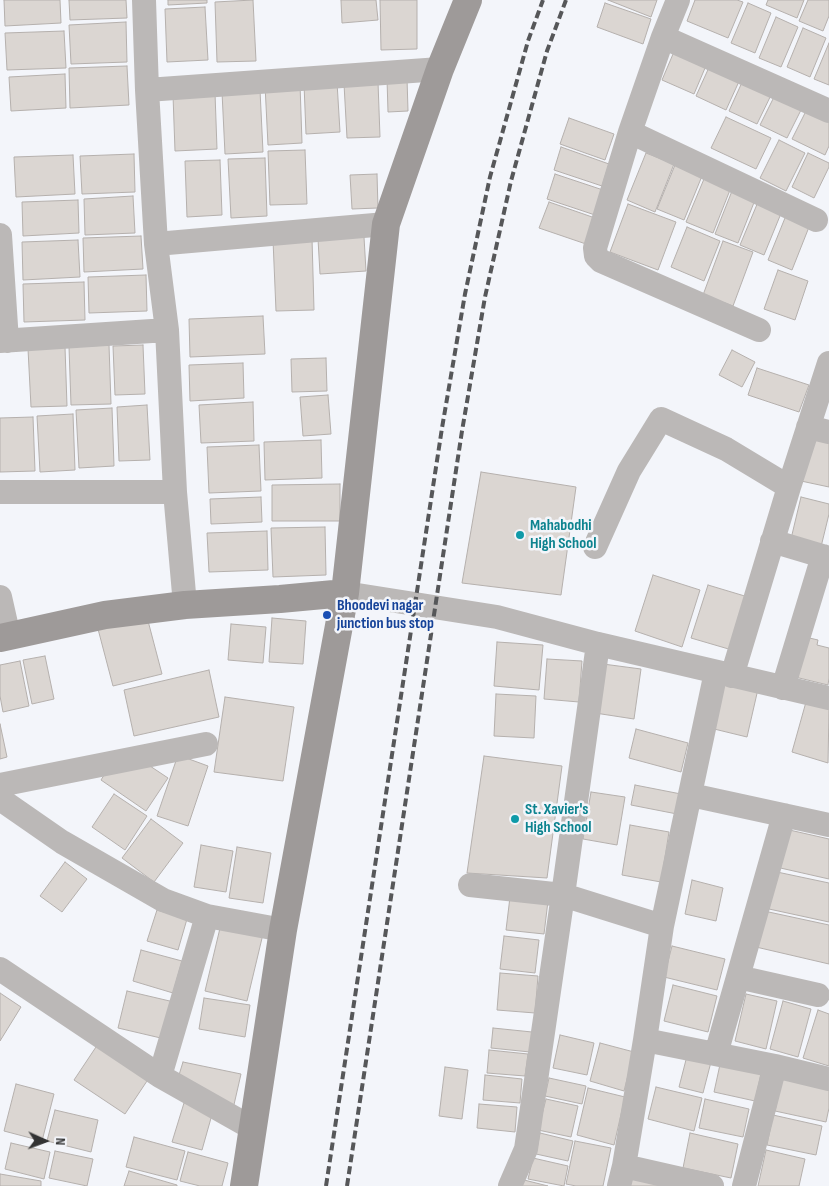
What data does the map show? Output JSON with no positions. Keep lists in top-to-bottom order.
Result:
{
  "places": ["Mahabodhi High School", "Bhoodevi nagar junction bus stop", "St. Xavier's High School"],
  "north": "right"
}
